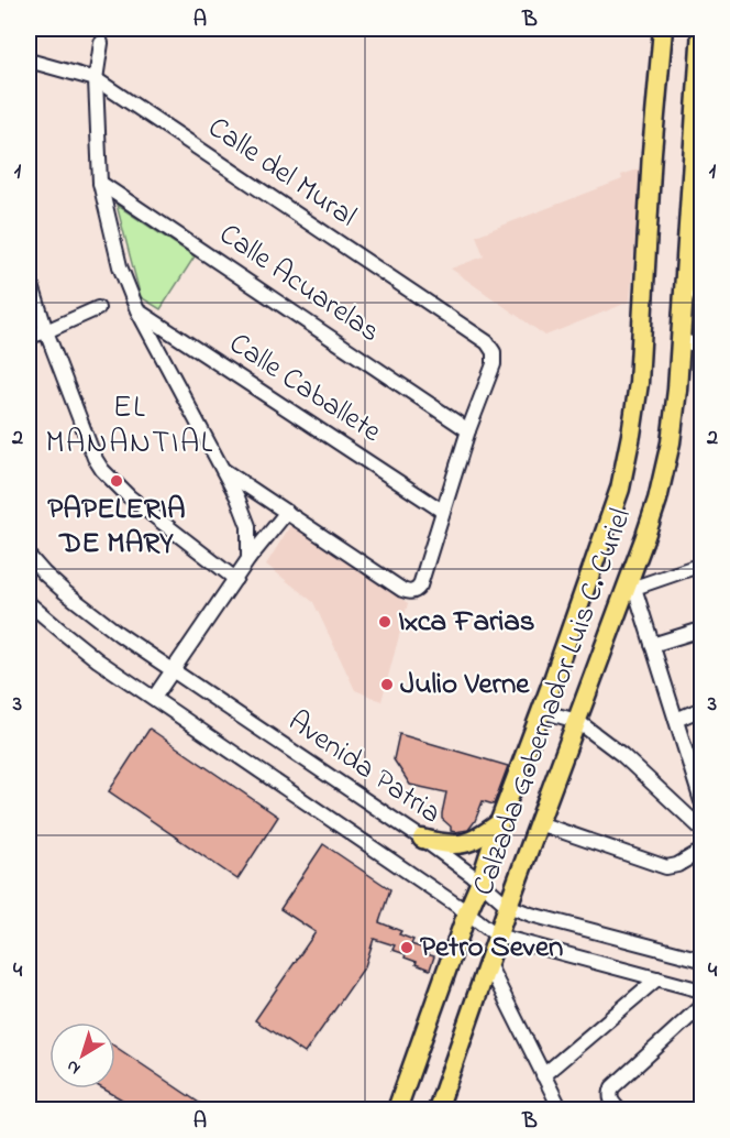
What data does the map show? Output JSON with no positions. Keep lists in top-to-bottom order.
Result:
{
  "streets": {
    "main road": ["Calzada Gobernador Luis C. Curiel"],
    "street": [
      "Calle del Mural",
      "Calle Acuarelas",
      "Calle Caballete",
      "Avenida Patria"
    ]
  },
  "crossings": [
    ["Calle del Mural", "Calle Acuarelas"],
    ["Calzada Gobernador Luis C. Curiel", "Avenida Patria"]
  ],
  "districts": ["EL MANANTIAL"],
  "places": [
    "PAPELERIA DE MARY",
    "Ixca Farias",
    "Julio Verne",
    "Petro Seven"
  ],
  "north": "bottom left",
  "grid": {
    "columns": ["A", "B"],
    "rows": [
      "1",
      "2",
      "3",
      "4"
    ]
  }
}
